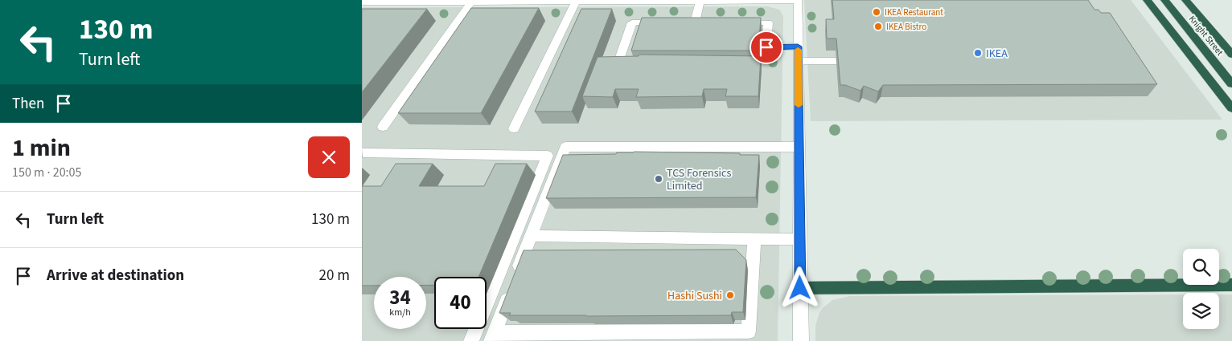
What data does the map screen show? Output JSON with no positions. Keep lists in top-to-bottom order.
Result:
{
  "streets": {
    "highway": ["Knight Street"]
  },
  "places": [
    "IKEA Restaurant",
    "IKEA Bistro",
    "IKEA",
    "TCS Forensics Limited",
    "Hashi Sushi"
  ],
  "page": {
    "turn": ["130 m", "Turn left"],
    "then": "Then",
    "heading": ["1 min", "150 m · 20:05"],
    "list": [
      {
        "name": "Turn left",
        "value": "130 m"
      },
      {
        "name": "Arrive at destination",
        "value": "20 m"
      }
    ],
    "speed": "34 km/h",
    "limit": "40"
  }
}
